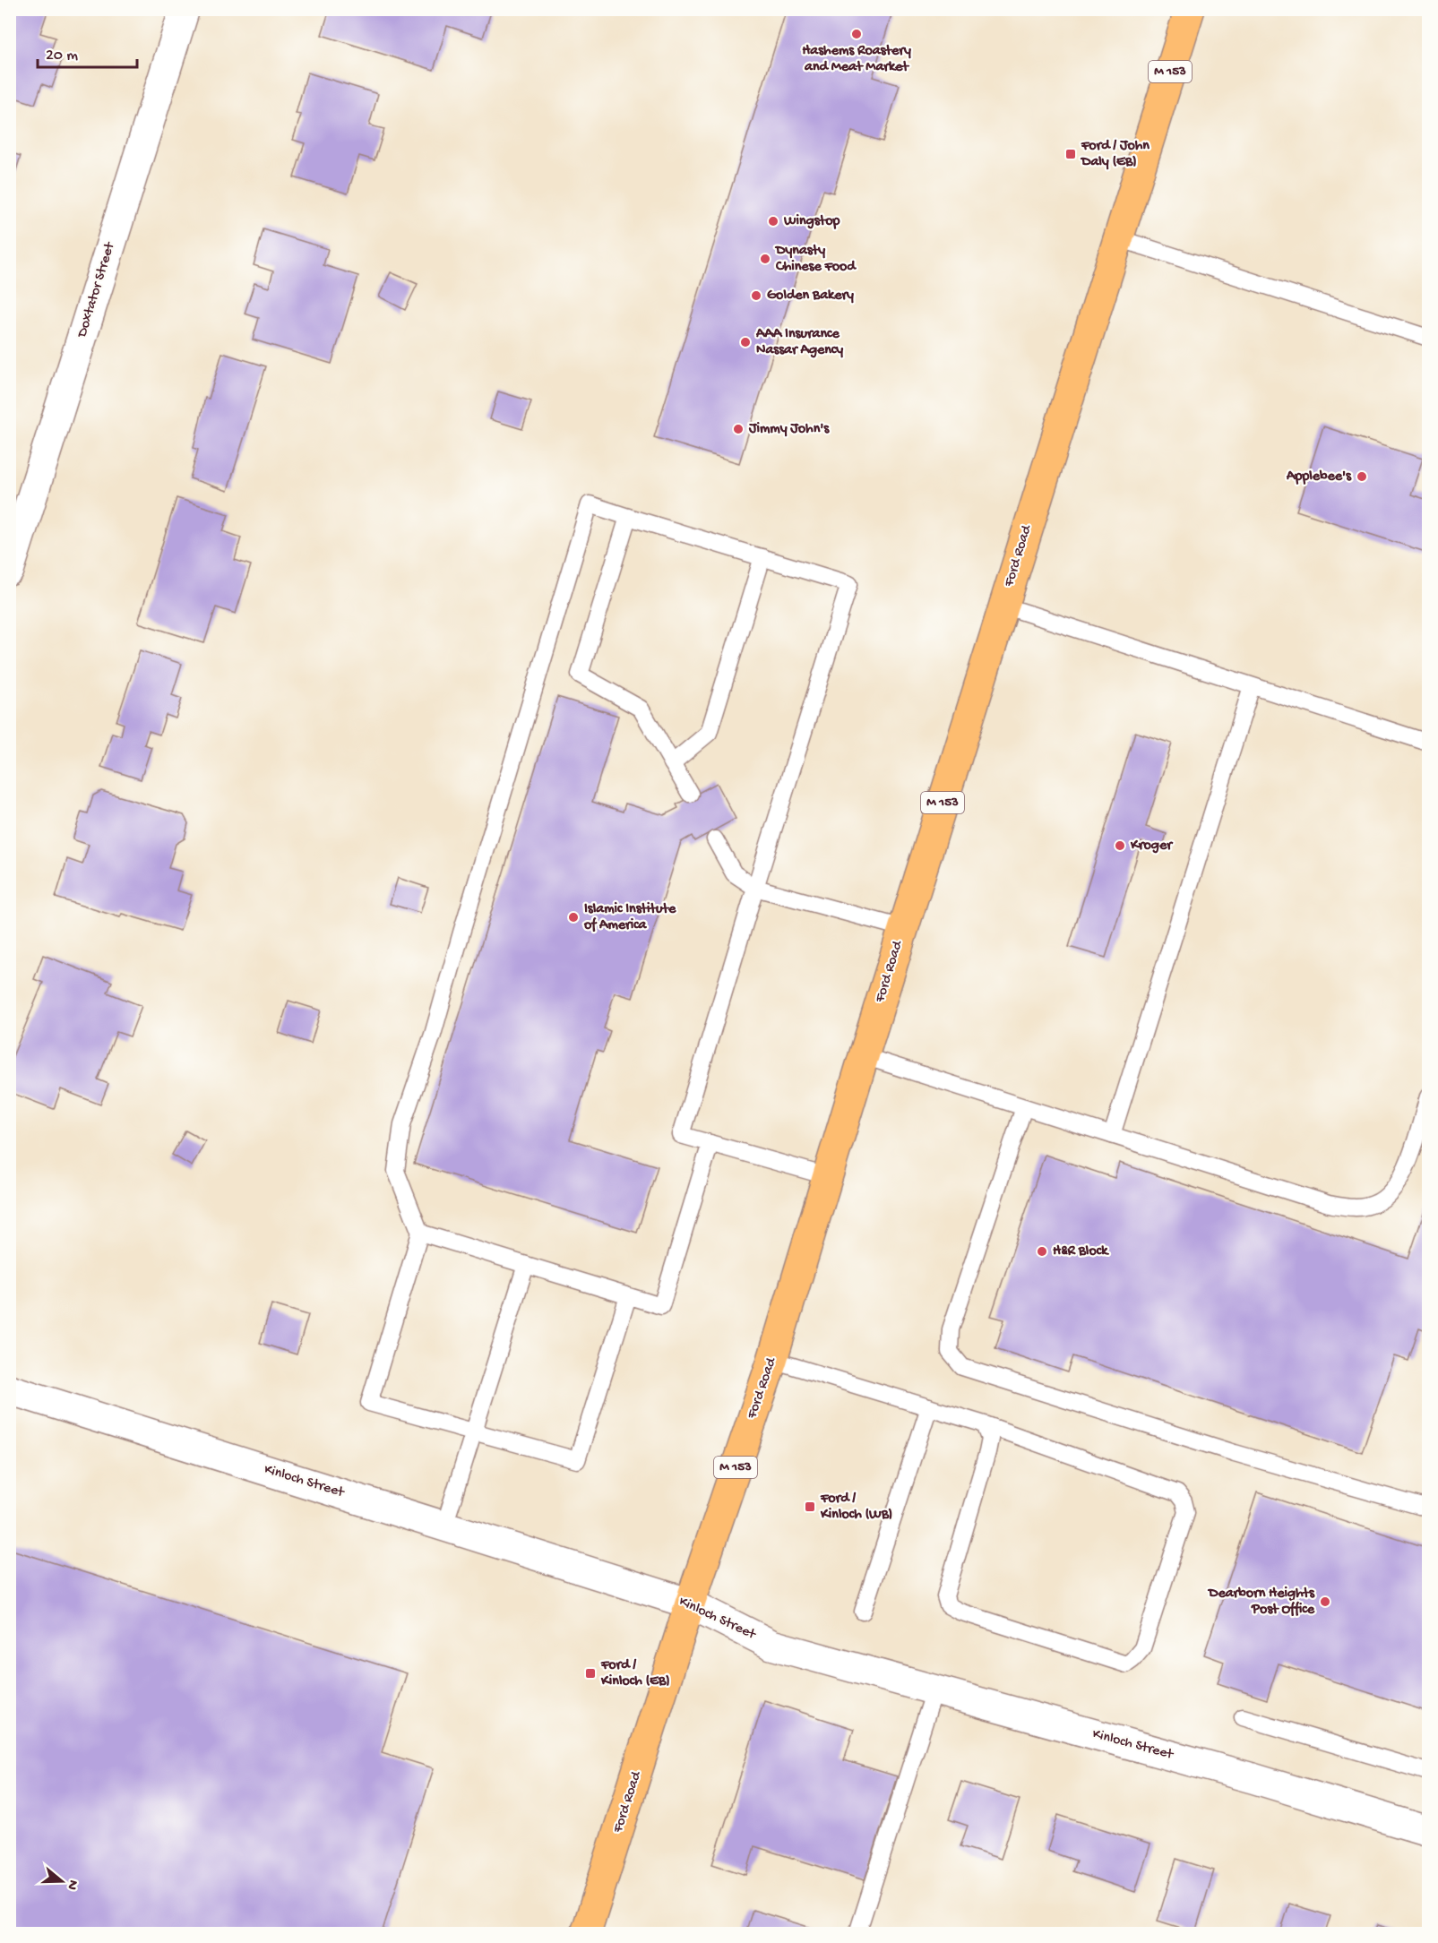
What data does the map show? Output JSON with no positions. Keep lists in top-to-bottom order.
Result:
{
  "streets": {
    "main road": ["M 153", "Ford Road"],
    "street": ["Doxtator Street", "Kinloch Street"]
  },
  "crossings": [
    ["Ford Road", "Kinloch Street"]
  ],
  "places": {
    "other": [
      "Hashems Roastery and Meat Market",
      "Wingstop",
      "Dynasty Chinese Food",
      "Golden Bakery",
      "AAA Insurance Nassar Agency",
      "Jimmy John's",
      "Applebee's",
      "Kroger",
      "Islamic Institute of America",
      "H&R Block",
      "Dearborn Heights Post Office"
    ],
    "transit": ["Ford / John Daly (EB)", "Ford / Kinloch (WB)", "Ford / Kinloch (EB)"]
  },
  "scale_bar": "20 m",
  "north": "right"
}
